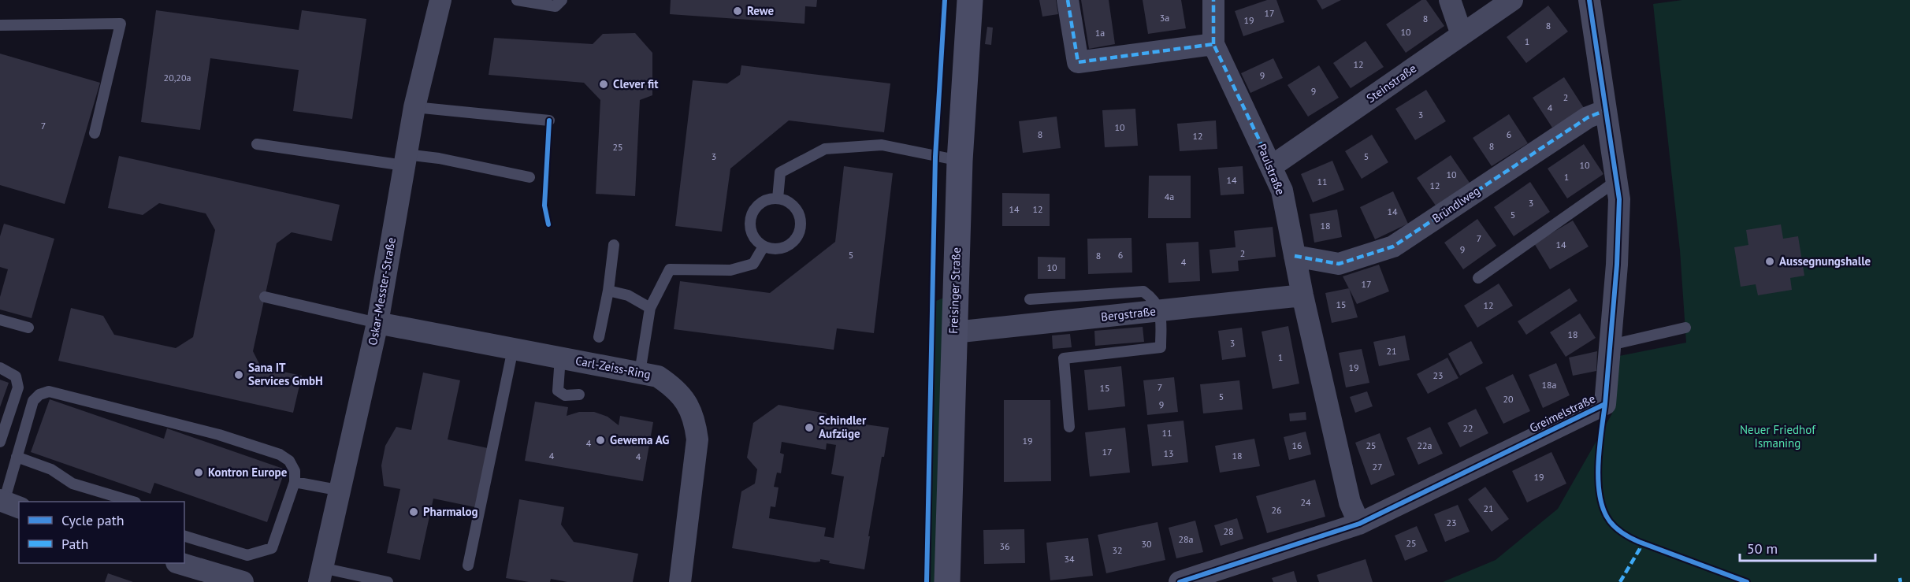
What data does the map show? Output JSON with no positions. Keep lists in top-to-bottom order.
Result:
{
  "streets": {
    "main road": ["Freisinger Straße"],
    "street": [
      "Steinstraße",
      "Paulstraße",
      "Bründlweg",
      "Oskar-Messter-Straße",
      "Bergstraße",
      "Carl-Zeiss-Ring",
      "Greimelstraße"
    ]
  },
  "crossings": [
    ["Steinstraße", "Paulstraße"],
    ["Paulstraße", "Bründlweg"],
    ["Paulstraße", "Bergstraße"],
    ["Paulstraße", "Greimelstraße"],
    ["Bründlweg", "Greimelstraße"],
    ["Freisinger Straße", "Bergstraße"],
    ["Oskar-Messter-Straße", "Carl-Zeiss-Ring"]
  ],
  "parks": ["Neuer Friedhof Ismaning"],
  "places": [
    "Rewe",
    "Clever fit",
    "Aussegnungshalle",
    "Sana IT Services GmbH",
    "Schindler Aufzüge",
    "Gewema AG",
    "Kontron Europe",
    "Pharmalog"
  ],
  "house_numbers": [
    "17",
    "3a",
    "8",
    "19",
    "8",
    "10",
    "1a",
    "1",
    "12",
    "9",
    "20,20a",
    "9",
    "2",
    "4",
    "3",
    "7",
    "10",
    "8",
    "6",
    "12",
    "8",
    "25",
    "3",
    "5",
    "10",
    "10",
    "1",
    "14",
    "11",
    "12",
    "4a",
    "3",
    "14",
    "12",
    "14",
    "5",
    "18",
    "7",
    "14",
    "9",
    "2",
    "5",
    "6",
    "8",
    "4",
    "10",
    "17",
    "15",
    "12",
    "18",
    "3",
    "21",
    "1",
    "19",
    "23",
    "18a",
    "7",
    "15",
    "5",
    "20",
    "9",
    "22",
    "11",
    "19",
    "4",
    "16",
    "25",
    "22a",
    "17",
    "13",
    "4",
    "18",
    "4",
    "27",
    "19",
    "24",
    "21",
    "26",
    "23",
    "28",
    "28a",
    "25",
    "30",
    "36",
    "32",
    "34"
  ],
  "legend": ["Cycle path", "Path"],
  "scale_bar": "50 m"
}
